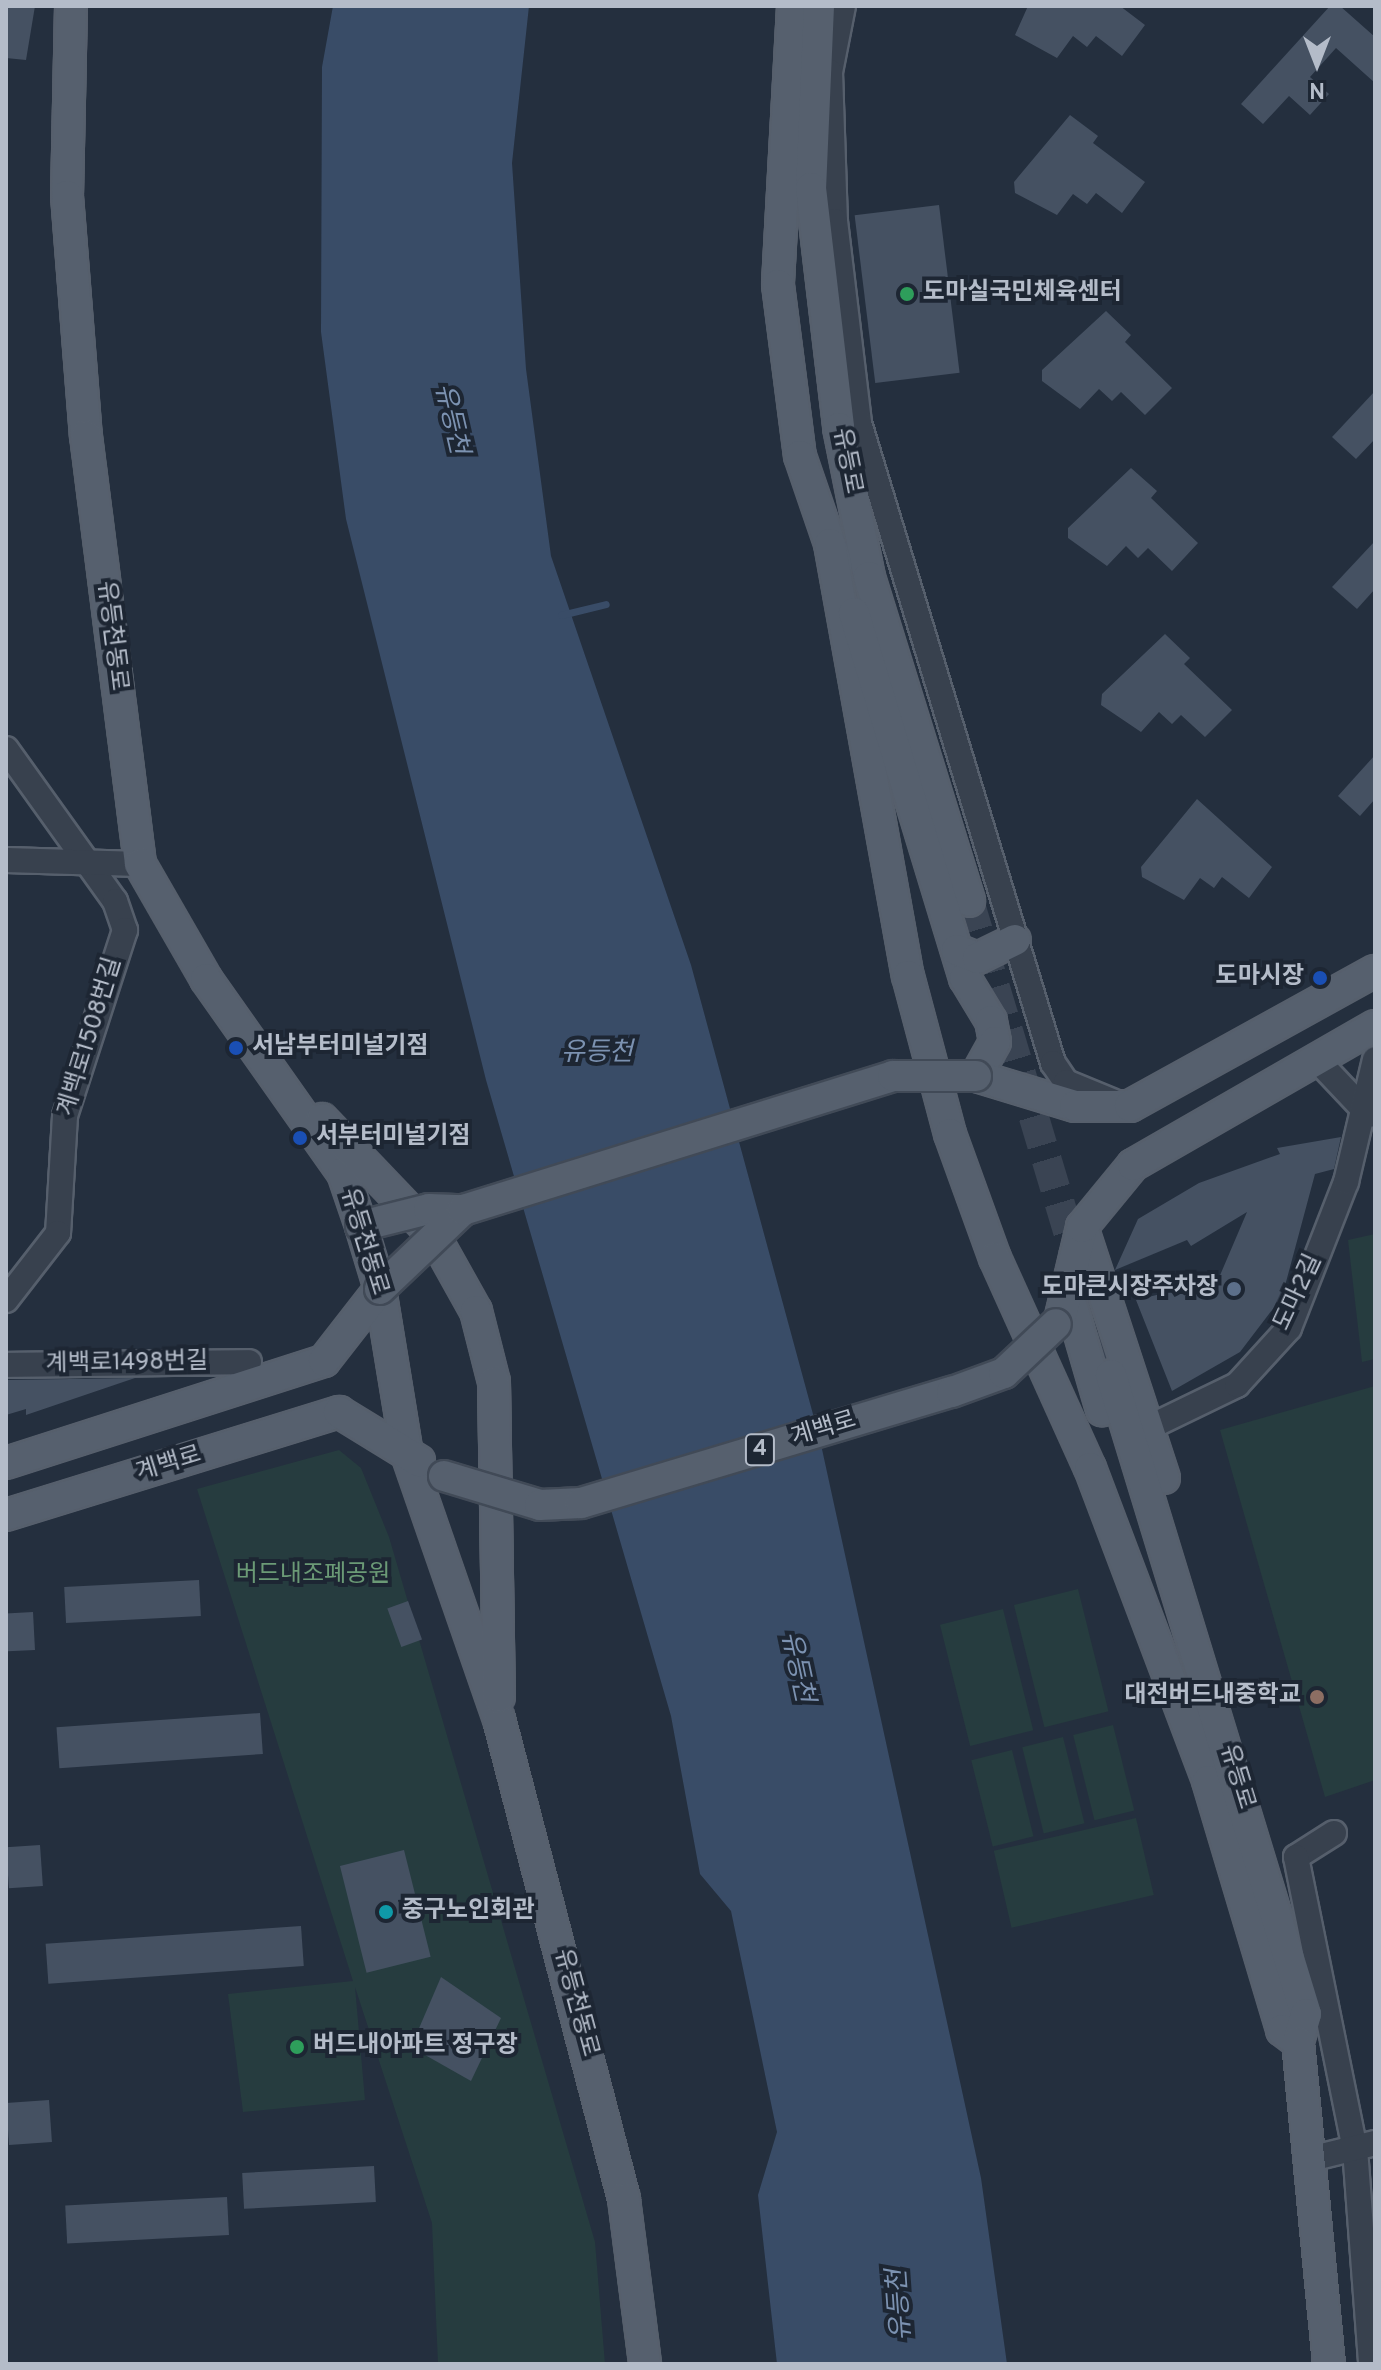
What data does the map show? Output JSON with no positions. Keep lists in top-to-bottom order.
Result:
{
  "streets": {
    "main road": [
      "유등로",
      "유등천동로",
      "계백로",
      "4"
    ],
    "street": ["계백로1508번길", "도마2길", "계백로1498번길"]
  },
  "crossings": [
    ["유등천동로", "계백로"]
  ],
  "water": ["유등천"],
  "parks": ["버드내조폐공원"],
  "places": [
    "도마실국민체육센터",
    "도마시장",
    "서남부터미널기점",
    "서부터미널기점",
    "도마큰시장주차장",
    "대전버드내중학교",
    "중구노인회관",
    "버드내아파트 정구장"
  ],
  "north": "bottom"
}
